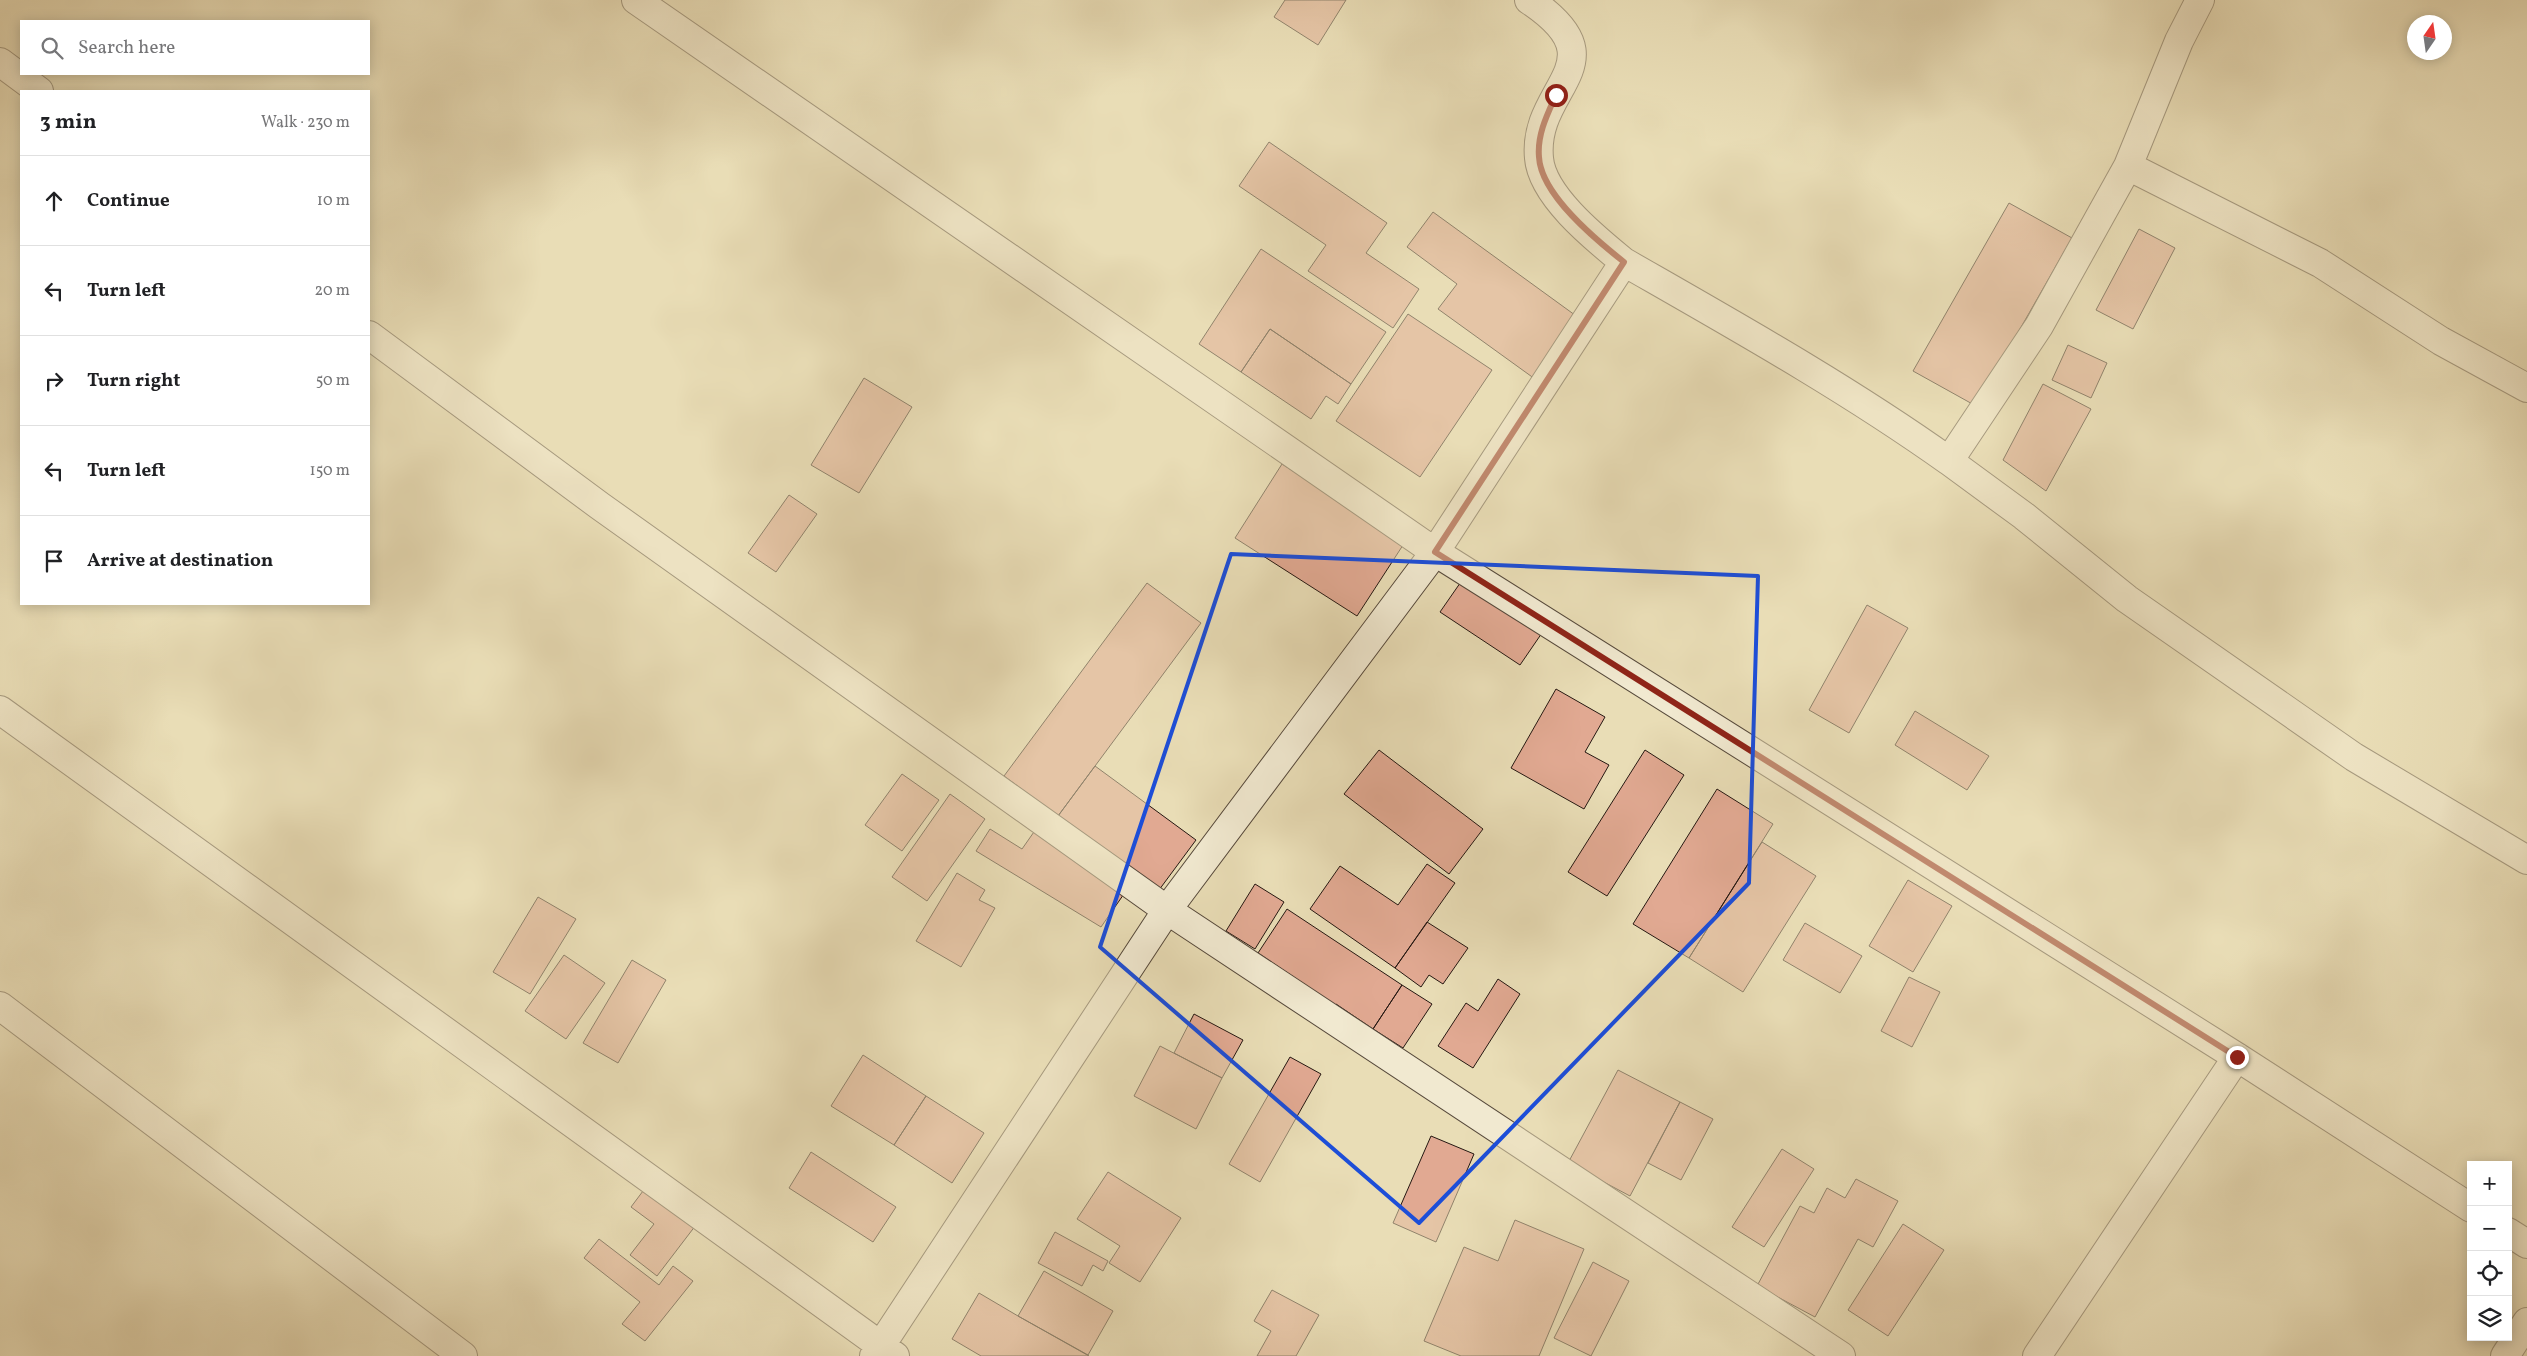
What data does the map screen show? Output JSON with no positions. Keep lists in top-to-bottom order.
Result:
{
  "north": "top",
  "page": {
    "search": "Search here",
    "heading": ["3 min", "Walk · 230 m"],
    "list": [
      ["Continue", "10 m"],
      ["Turn left", "20 m"],
      ["Turn right", "50 m"],
      ["Turn left", "150 m"],
      "Arrive at destination"
    ],
    "map_buttons": ["+", "−"]
  }
}
